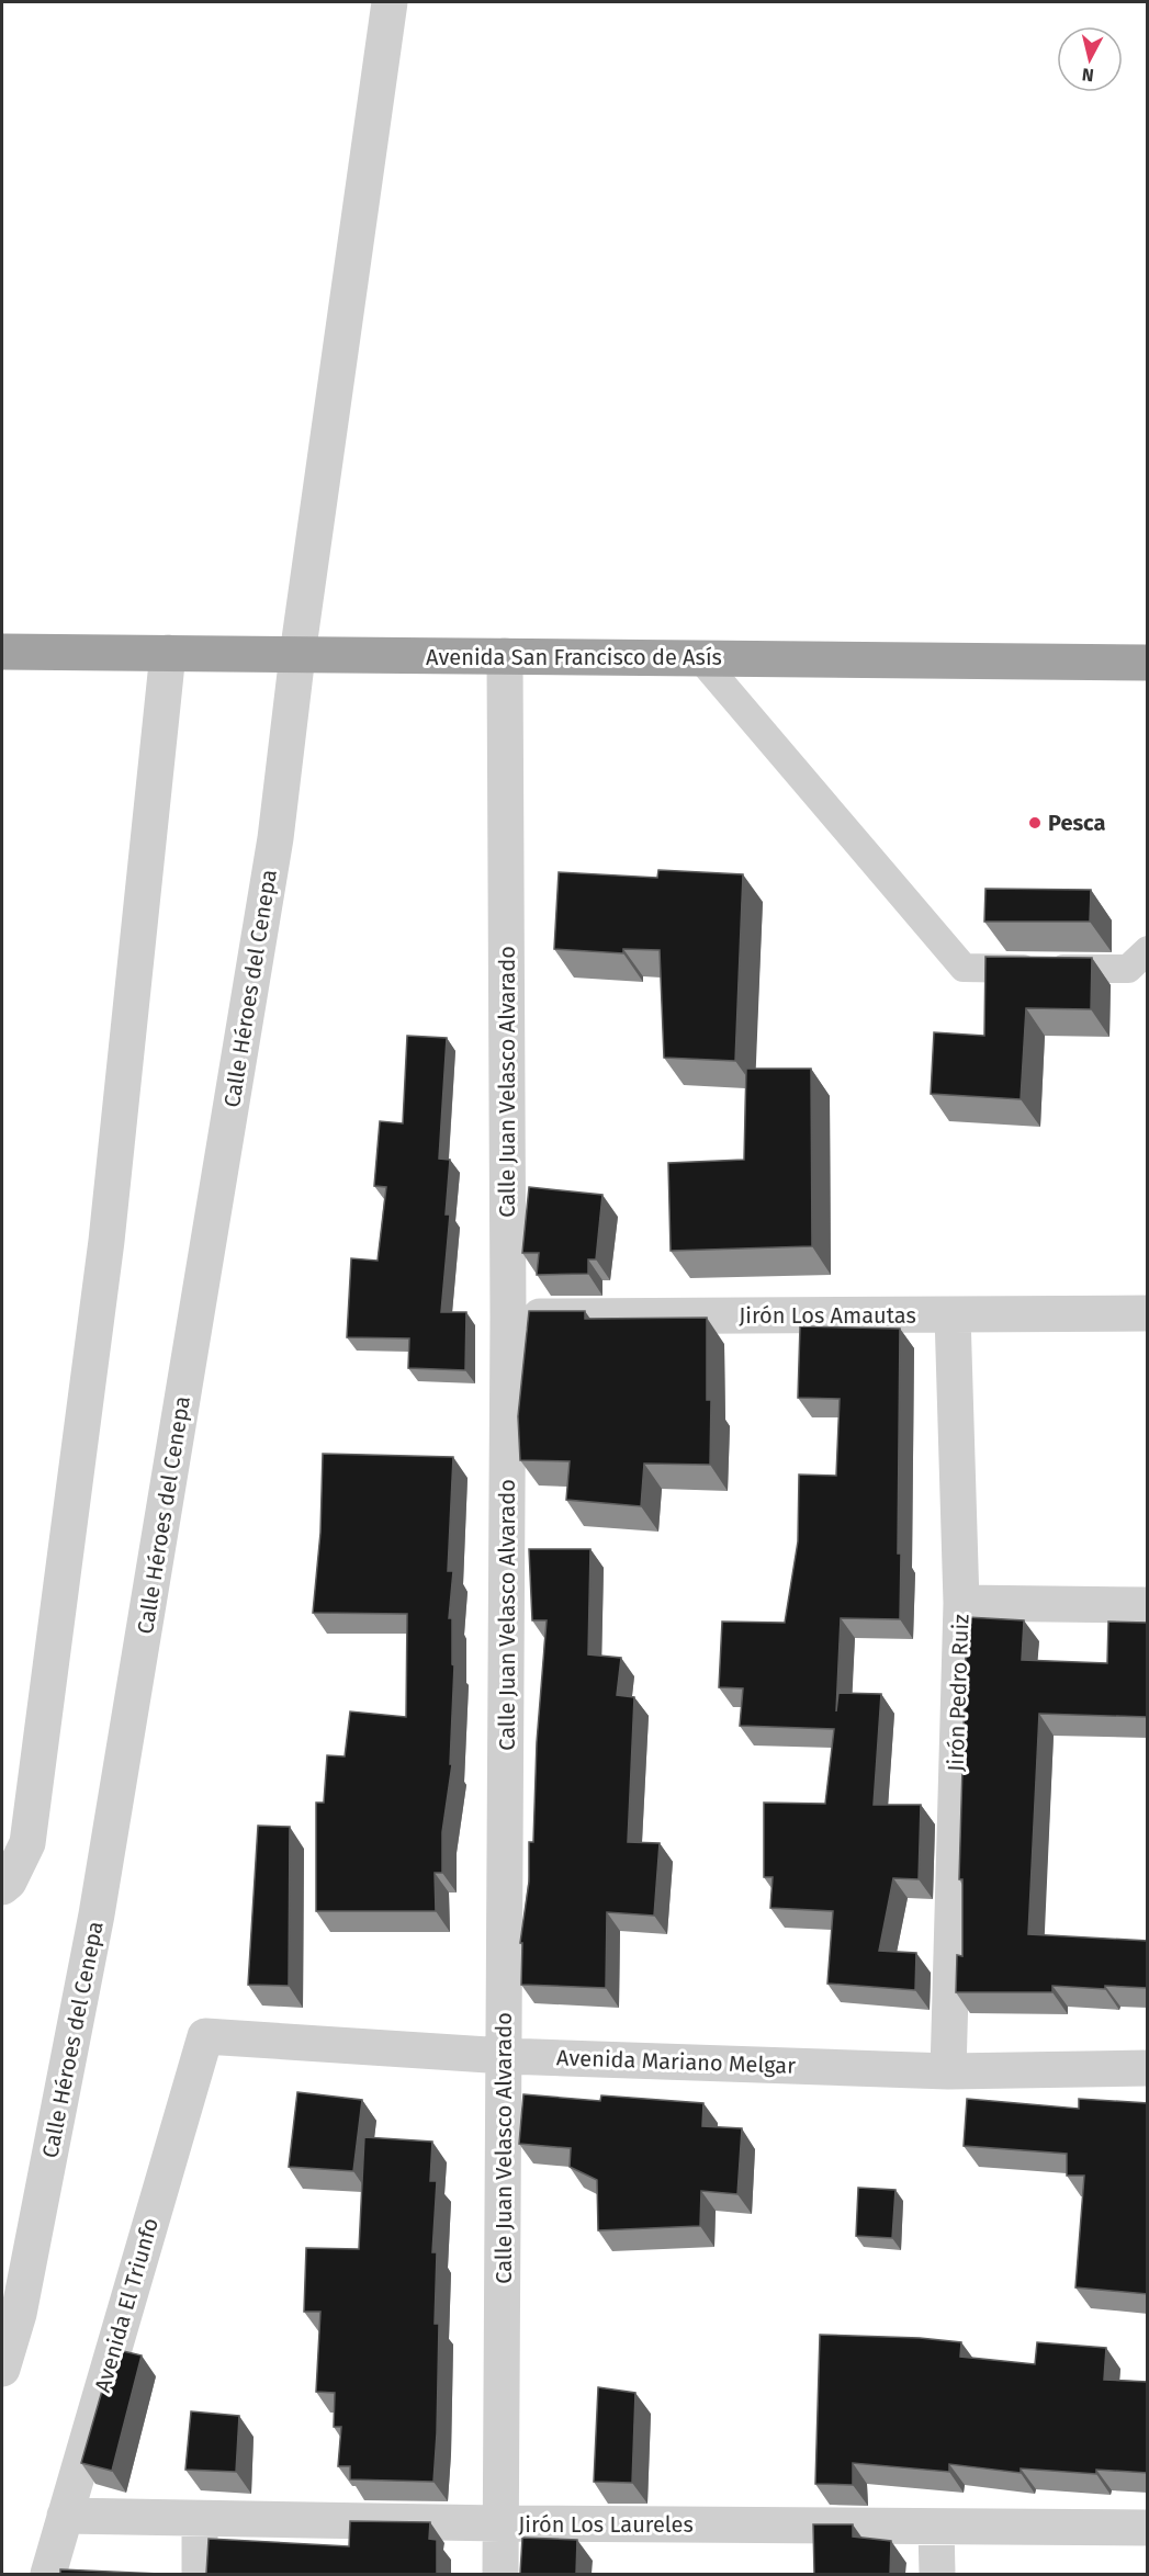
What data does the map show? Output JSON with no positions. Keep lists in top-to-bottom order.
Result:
{
  "streets": {
    "highway": ["Avenida San Francisco de Asís"],
    "street": [
      "Calle Héroes del Cenepa",
      "Calle Juan Velasco Alvarado",
      "Jirón Los Amautas",
      "Jirón Pedro Ruiz",
      "Avenida Mariano Melgar",
      "Avenida El Triunfo",
      "Jirón Los Laureles"
    ]
  },
  "crossings": [
    ["Avenida San Francisco de Asís", "Calle Héroes del Cenepa"],
    ["Avenida San Francisco de Asís", "Calle Juan Velasco Alvarado"],
    ["Calle Juan Velasco Alvarado", "Jirón Los Amautas"],
    ["Calle Juan Velasco Alvarado", "Avenida Mariano Melgar"],
    ["Calle Juan Velasco Alvarado", "Jirón Los Laureles"],
    ["Jirón Los Amautas", "Jirón Pedro Ruiz"],
    ["Jirón Pedro Ruiz", "Avenida Mariano Melgar"],
    ["Avenida Mariano Melgar", "Avenida El Triunfo"],
    ["Avenida El Triunfo", "Jirón Los Laureles"]
  ],
  "places": ["Pesca"],
  "north": "bottom"
}
